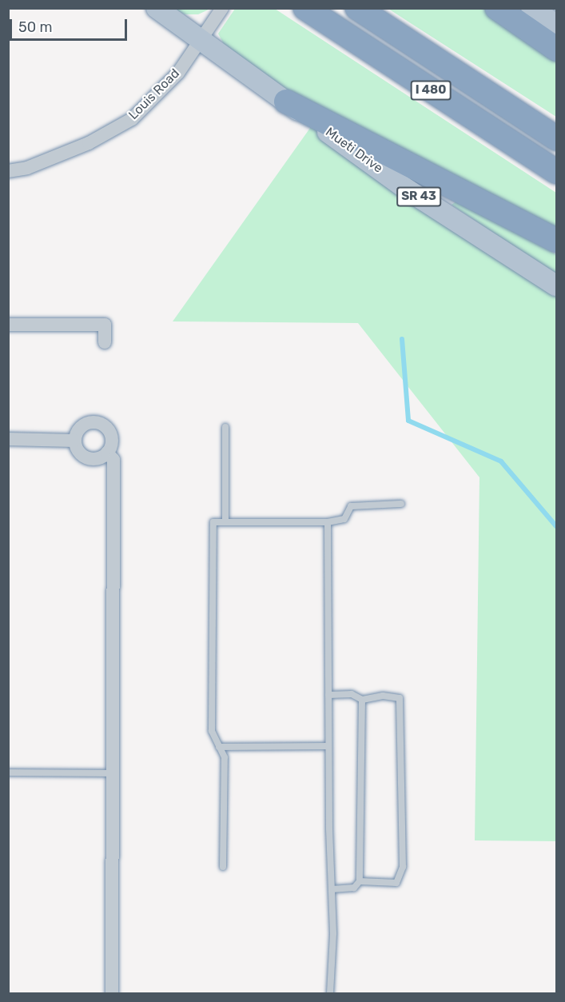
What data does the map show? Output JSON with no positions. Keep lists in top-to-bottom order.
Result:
{
  "streets": {
    "highway": ["I 480"],
    "main road": ["Mueti Drive", "SR 43"],
    "street": ["Louis Road"]
  },
  "crossings": [
    ["Louis Road", "Mueti Drive"]
  ],
  "scale_bar": "50 m"
}
